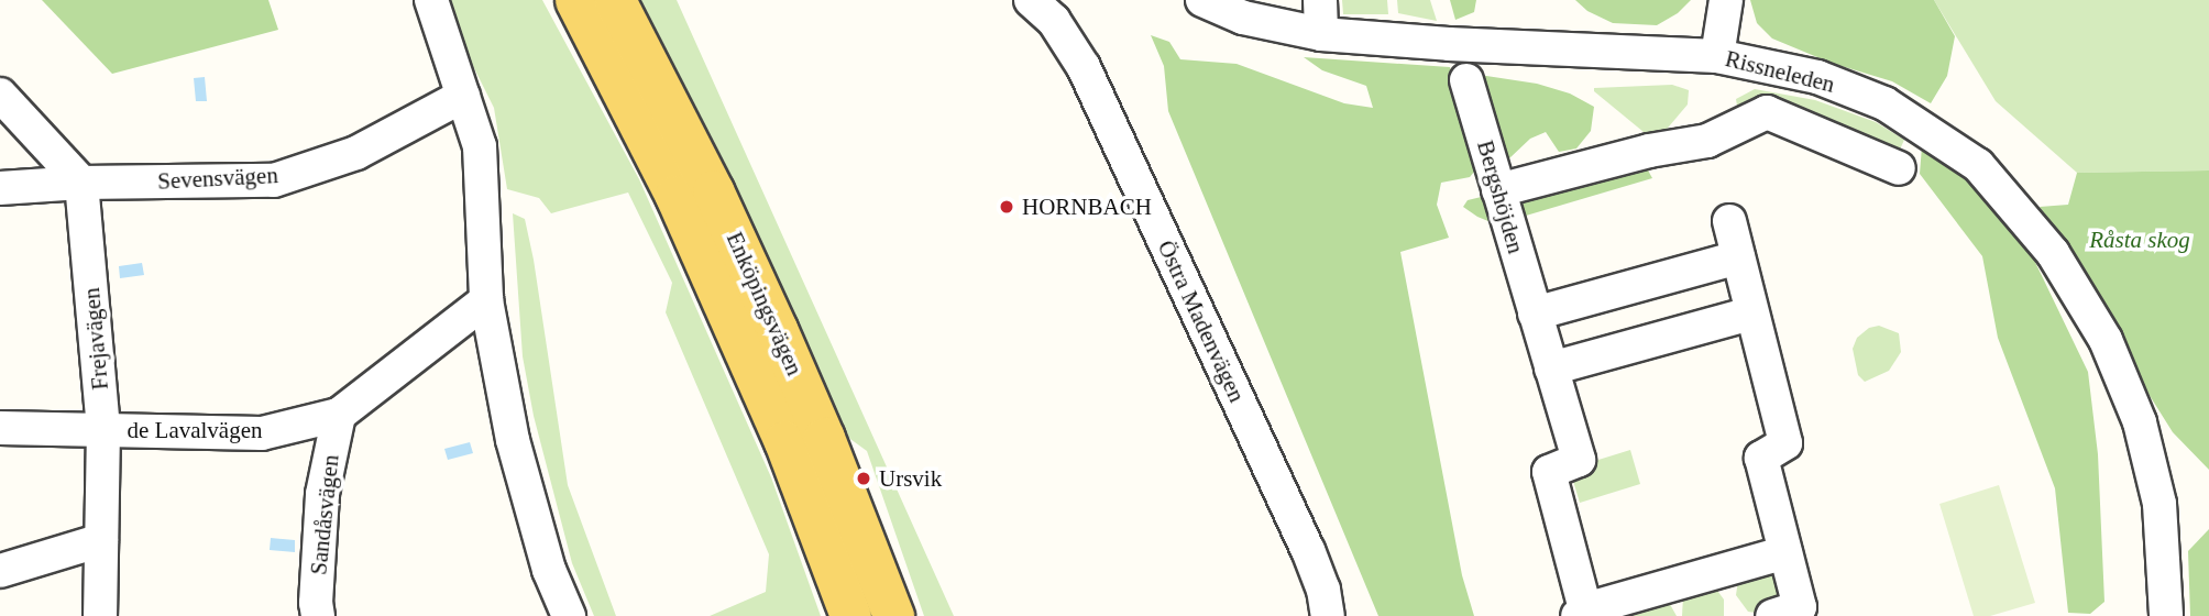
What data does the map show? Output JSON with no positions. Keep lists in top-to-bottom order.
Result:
{
  "streets": {
    "main road": ["Enköpingsvägen"],
    "street": [
      "Rissneleden",
      "Sevensvägen",
      "Bergshöjden",
      "Östra Madenvägen",
      "Frejavägen",
      "de Lavalvägen",
      "Sandåsvägen"
    ]
  },
  "crossings": [
    ["Sevensvägen", "Frejavägen"],
    ["Frejavägen", "de Lavalvägen"],
    ["de Lavalvägen", "Sandåsvägen"]
  ],
  "parks": ["Råsta skog"],
  "places": ["HORNBACH", "Ursvik"]
}
